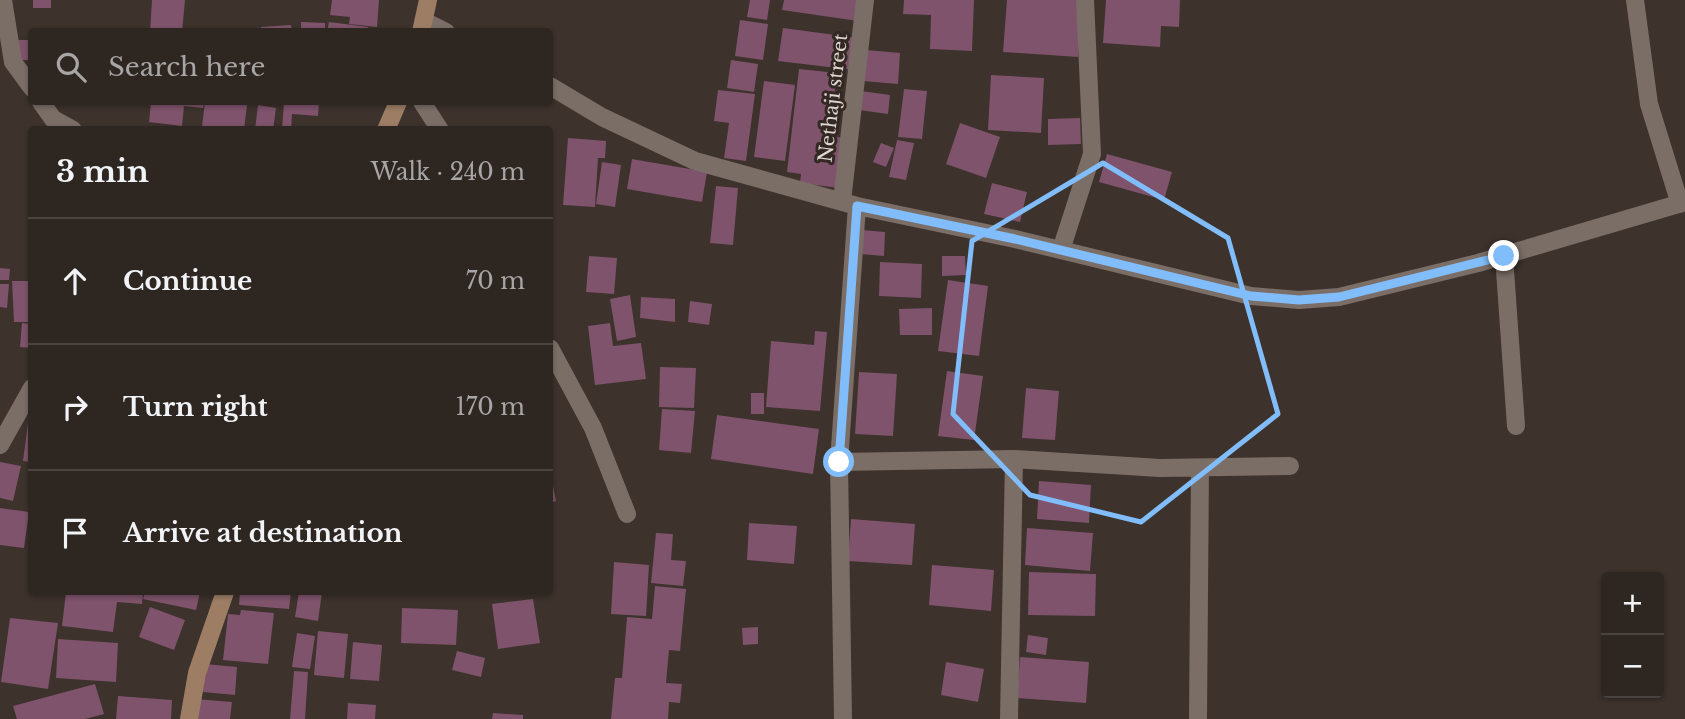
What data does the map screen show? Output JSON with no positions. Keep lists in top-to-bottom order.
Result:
{
  "streets": {
    "street": ["Nethaji street"]
  },
  "page": {
    "search": "Search here",
    "heading": ["3 min", "Walk · 240 m"],
    "list": [
      ["Continue", "70 m"],
      ["Turn right", "170 m"],
      "Arrive at destination"
    ],
    "map_buttons": ["+", "−"]
  }
}
